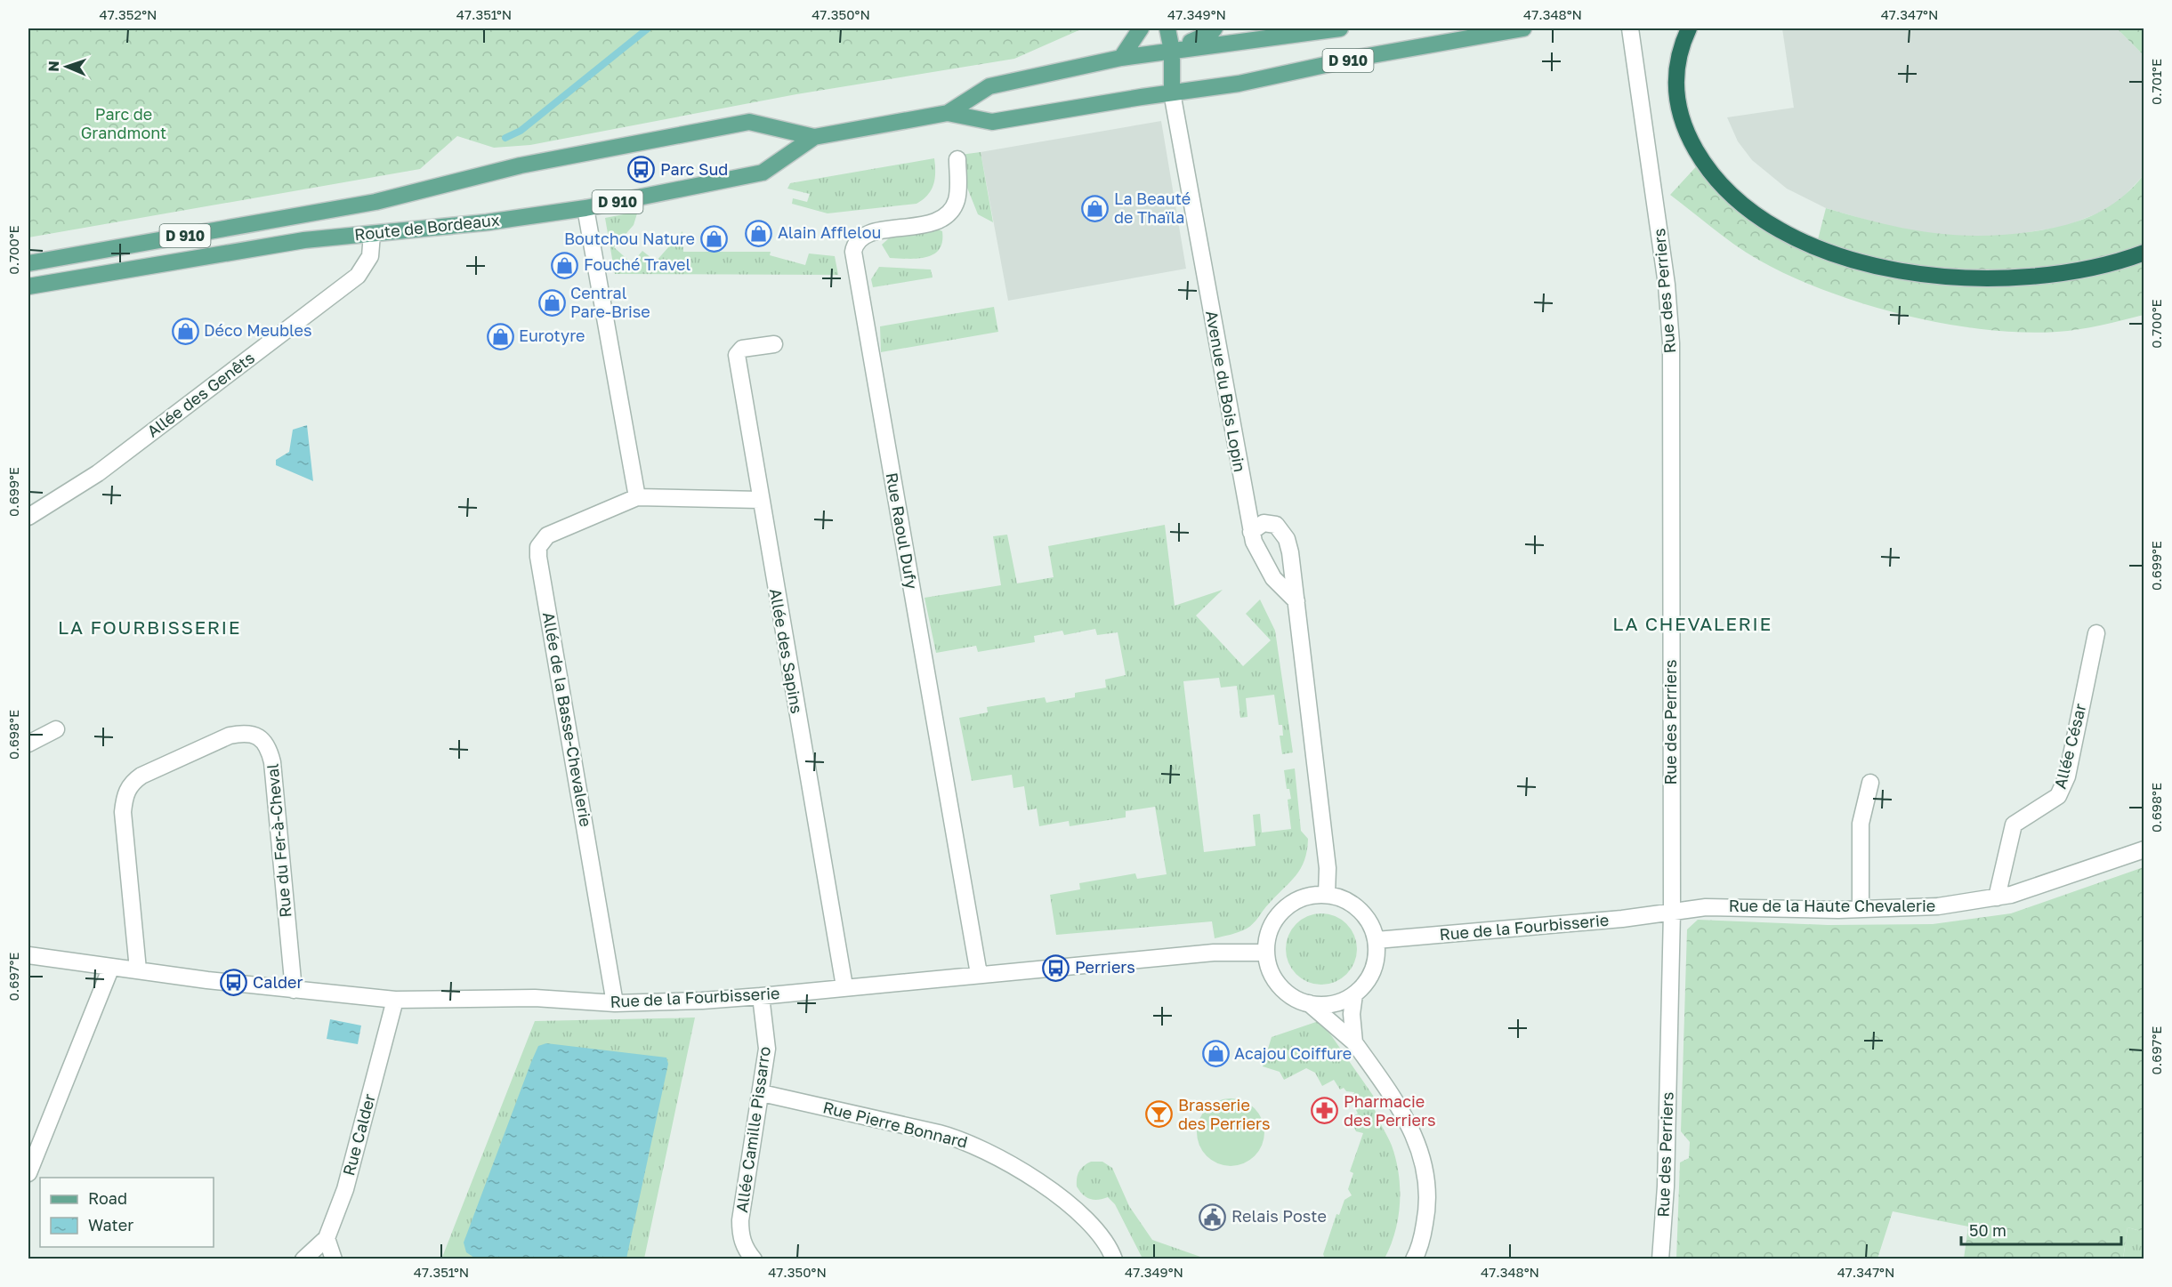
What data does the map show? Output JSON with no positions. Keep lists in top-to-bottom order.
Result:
{
  "streets": {
    "main road": ["D 910", "Route de Bordeaux"],
    "street": [
      "Rue des Perriers",
      "Avenue du Bois Lopin",
      "Allée des Genêts",
      "Rue Raoul Dufy",
      "Allée des Sapins",
      "Allée de la Basse-Chevalerie",
      "Allée César",
      "Rue du Fer-à-Cheval",
      "Rue de la Haute Chevalerie",
      "Rue de la Fourbisserie",
      "Rue Pierre Bonnard",
      "Allée Camille Pissarro",
      "Rue Calder"
    ]
  },
  "crossings": [
    ["D 910", "Route de Bordeaux"],
    ["D 910", "Avenue du Bois Lopin"],
    ["Route de Bordeaux", "Allée des Genêts"],
    ["Rue des Perriers", "Rue de la Haute Chevalerie"],
    ["Rue des Perriers", "Rue de la Fourbisserie"],
    ["Rue Raoul Dufy", "Rue de la Fourbisserie"],
    ["Allée des Sapins", "Allée de la Basse-Chevalerie"],
    ["Allée des Sapins", "Rue de la Fourbisserie"],
    ["Allée de la Basse-Chevalerie", "Rue de la Fourbisserie"],
    ["Allée César", "Rue de la Haute Chevalerie"],
    ["Rue du Fer-à-Cheval", "Rue de la Fourbisserie"],
    ["Rue de la Haute Chevalerie", "Rue de la Fourbisserie"],
    ["Rue de la Fourbisserie", "Allée Camille Pissarro"],
    ["Rue de la Fourbisserie", "Rue Calder"],
    ["Rue Pierre Bonnard", "Allée Camille Pissarro"]
  ],
  "districts": ["LA CHEVALERIE", "LA FOURBISSERIE"],
  "parks": ["Parc de Grandmont"],
  "places": {
    "bus stop": ["Parc Sud", "Perriers", "Calder"],
    "shop": [
      "La Beauté de Thaïla",
      "Alain Afflelou",
      "Boutchou Nature",
      "Fouché Travel",
      "Central Pare-Brise",
      "Déco Meubles",
      "Eurotyre",
      "Acajou Coiffure"
    ],
    "pharmacy": ["Pharmacie des Perriers"],
    "bar": ["Brasserie des Perriers"],
    "public building": ["Relais Poste"]
  },
  "legend": ["Road", "Water"],
  "scale_bar": "50 m",
  "north": "left",
  "coordinates": [
    "47.352°N",
    "47.351°N",
    "47.350°N",
    "47.349°N",
    "47.348°N",
    "47.347°N",
    "0.701°E",
    "0.700°E",
    "0.699°E",
    "0.698°E",
    "0.697°E"
  ]
}
